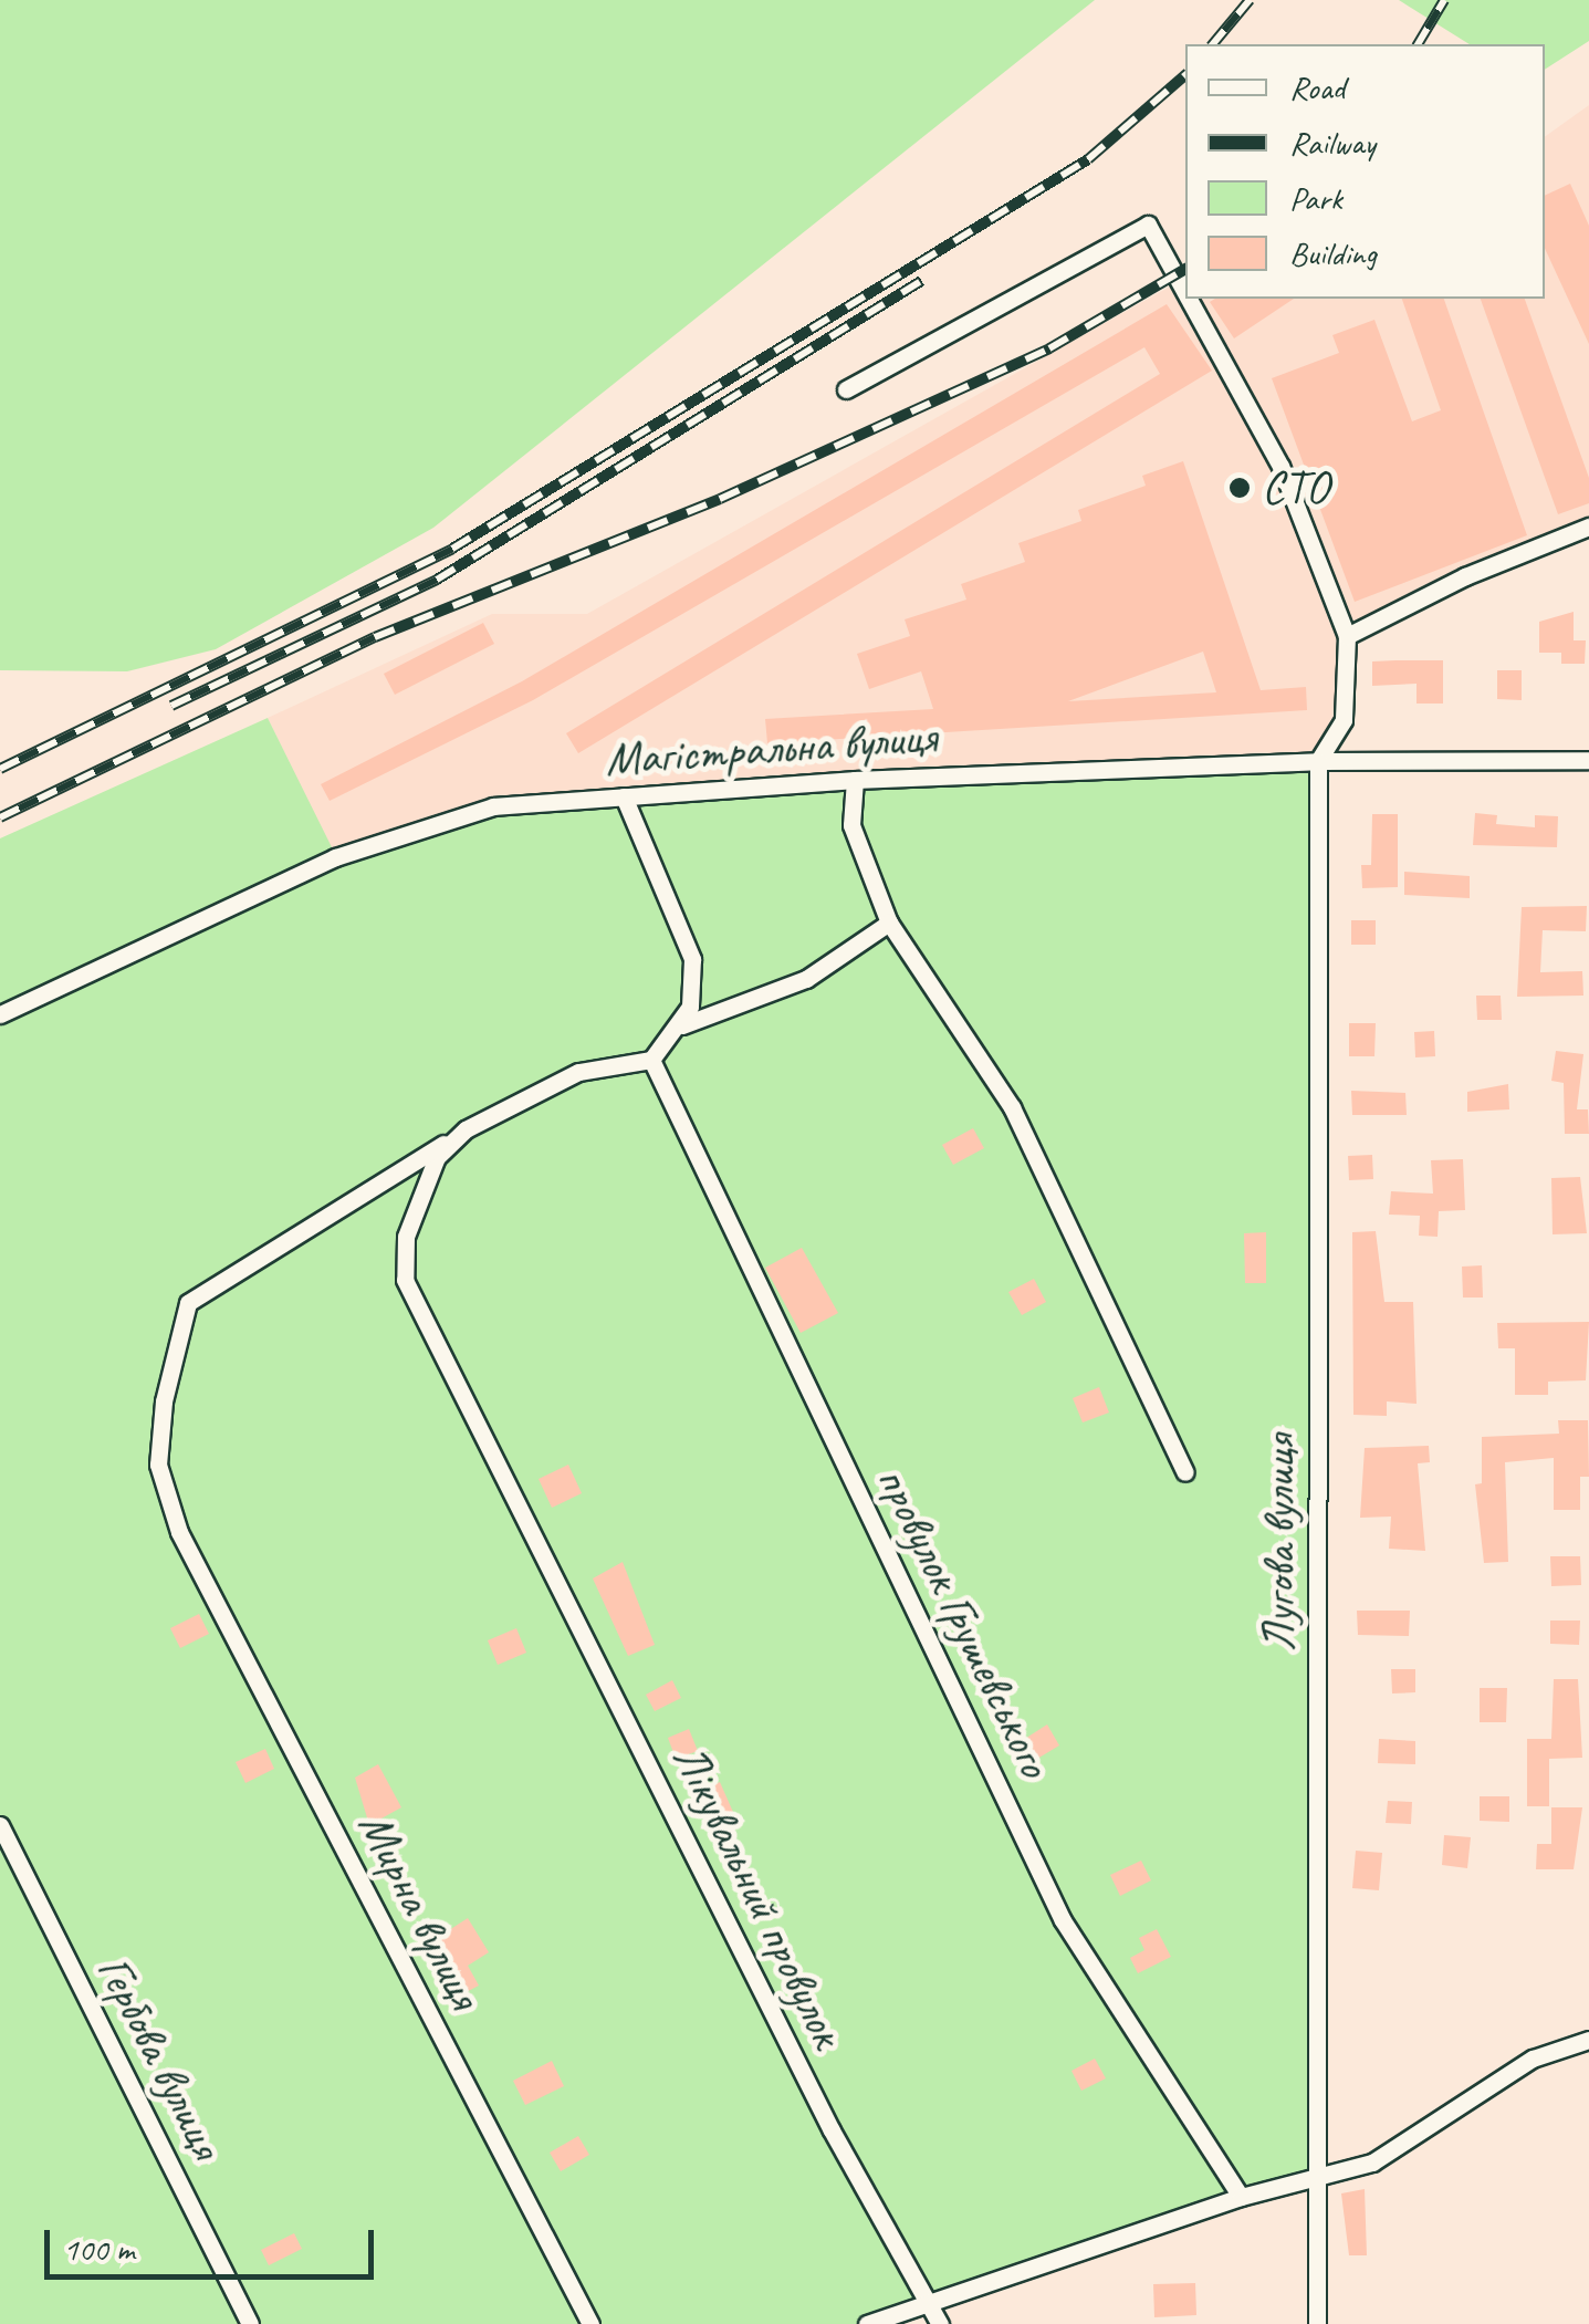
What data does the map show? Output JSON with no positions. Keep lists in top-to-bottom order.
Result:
{
  "streets": {
    "street": [
      "Магістральна вулиця",
      "Лугова вулиця",
      "провулок Грушевського",
      "Лікувальний провулок",
      "Мирна вулиця",
      "Гербова вулиця"
    ]
  },
  "crossings": [
    ["Магістральна вулиця", "Лугова вулиця"],
    ["провулок Грушевського", "Мирна вулиця"],
    ["Лікувальний провулок", "Мирна вулиця"]
  ],
  "places": ["СТО"],
  "legend": [
    "Road",
    "Railway",
    "Park",
    "Building"
  ],
  "scale_bar": "100 m"
}
